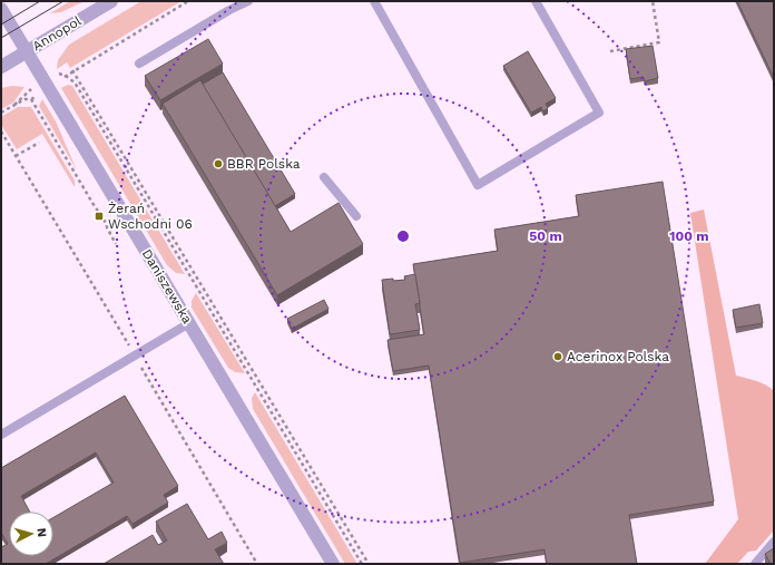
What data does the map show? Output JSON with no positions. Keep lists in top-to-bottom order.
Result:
{
  "streets": {
    "street": ["Annopol", "Daniszewska"]
  },
  "crossings": [
    ["Annopol", "Daniszewska"]
  ],
  "places": {
    "other": ["BBR Polska", "Acerinox Polska"],
    "transit": ["Żerań Wschodni 06"]
  },
  "north": "right",
  "rings": ["50 m", "100 m"]
}
